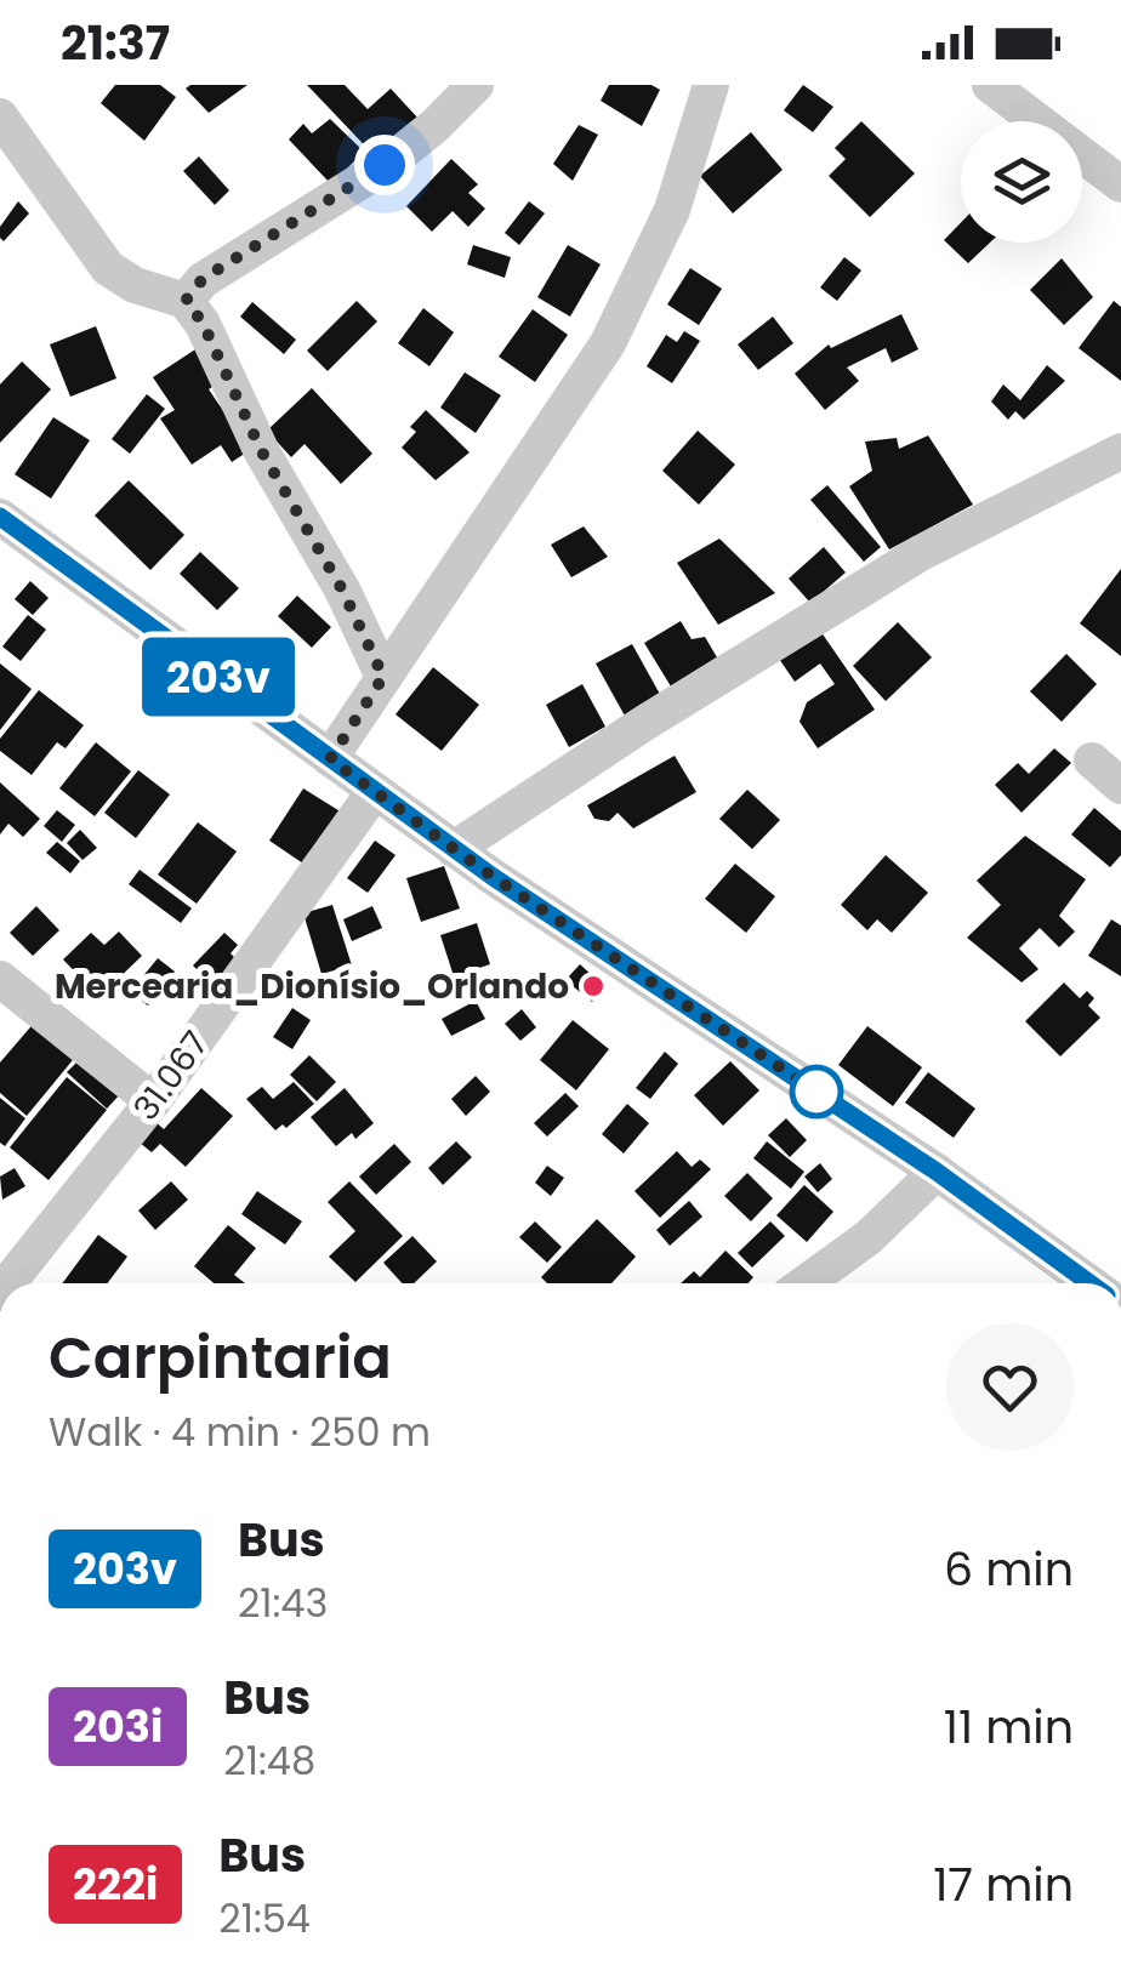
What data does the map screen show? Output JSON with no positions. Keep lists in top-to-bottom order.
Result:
{
  "streets": {
    "street": ["31.067"]
  },
  "places": ["Mercearia_Dionísio_Orlando"],
  "lines": ["bus line 203v"],
  "page": {
    "status": "21:37",
    "on_map": "203v",
    "heading": ["Carpintaria", "Walk · 4 min · 250 m"],
    "list": [
      {
        "mark": "203v",
        "name": "Bus",
        "note": "21:43",
        "value": "6 min"
      },
      {
        "mark": "203i",
        "name": "Bus",
        "note": "21:48",
        "value": "11 min"
      },
      {
        "mark": "222i",
        "name": "Bus",
        "note": "21:54",
        "value": "17 min"
      }
    ]
  }
}
